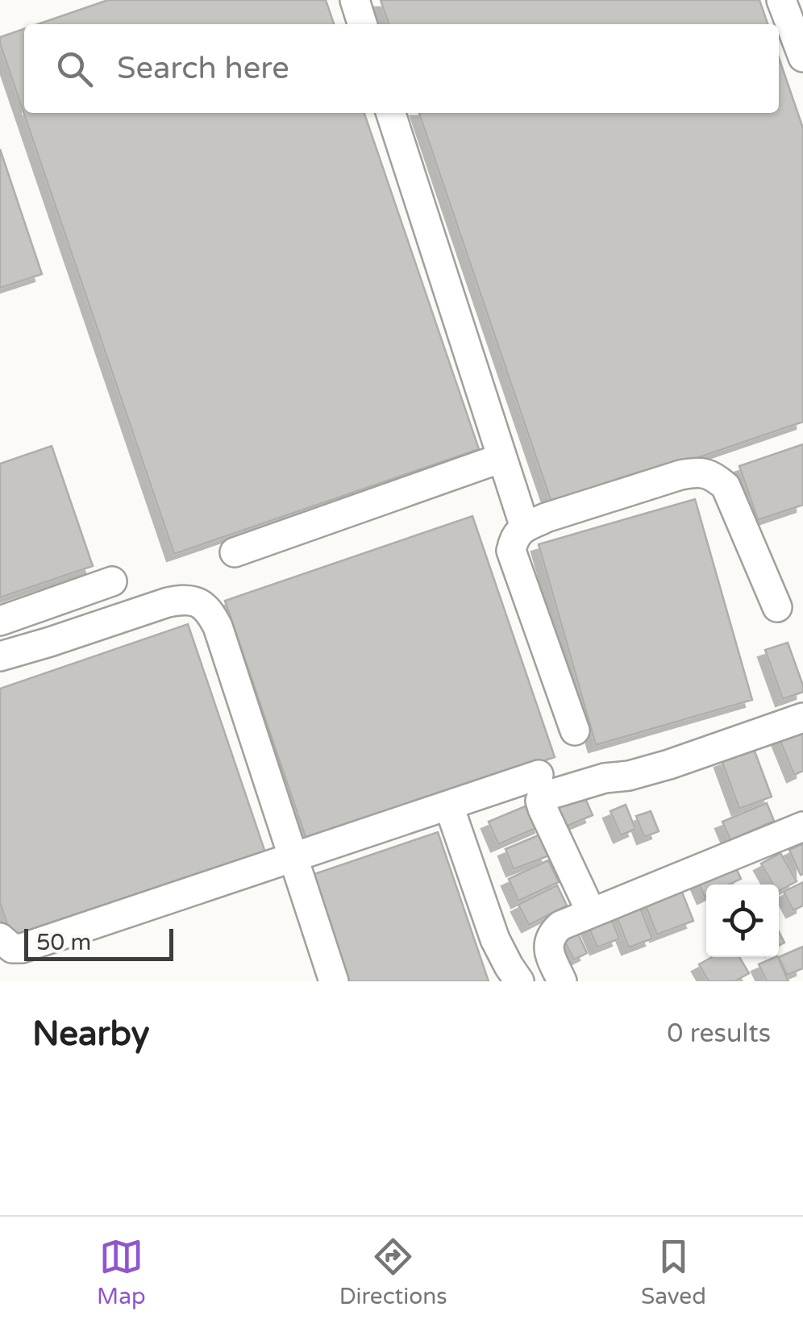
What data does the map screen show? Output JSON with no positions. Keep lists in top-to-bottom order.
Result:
{
  "scale_bar": "50 m",
  "page": {
    "search": "Search here",
    "scale": "50 m",
    "heading": ["Nearby", "0 results"],
    "nav": ["Map", "Directions", "Saved"]
  }
}
